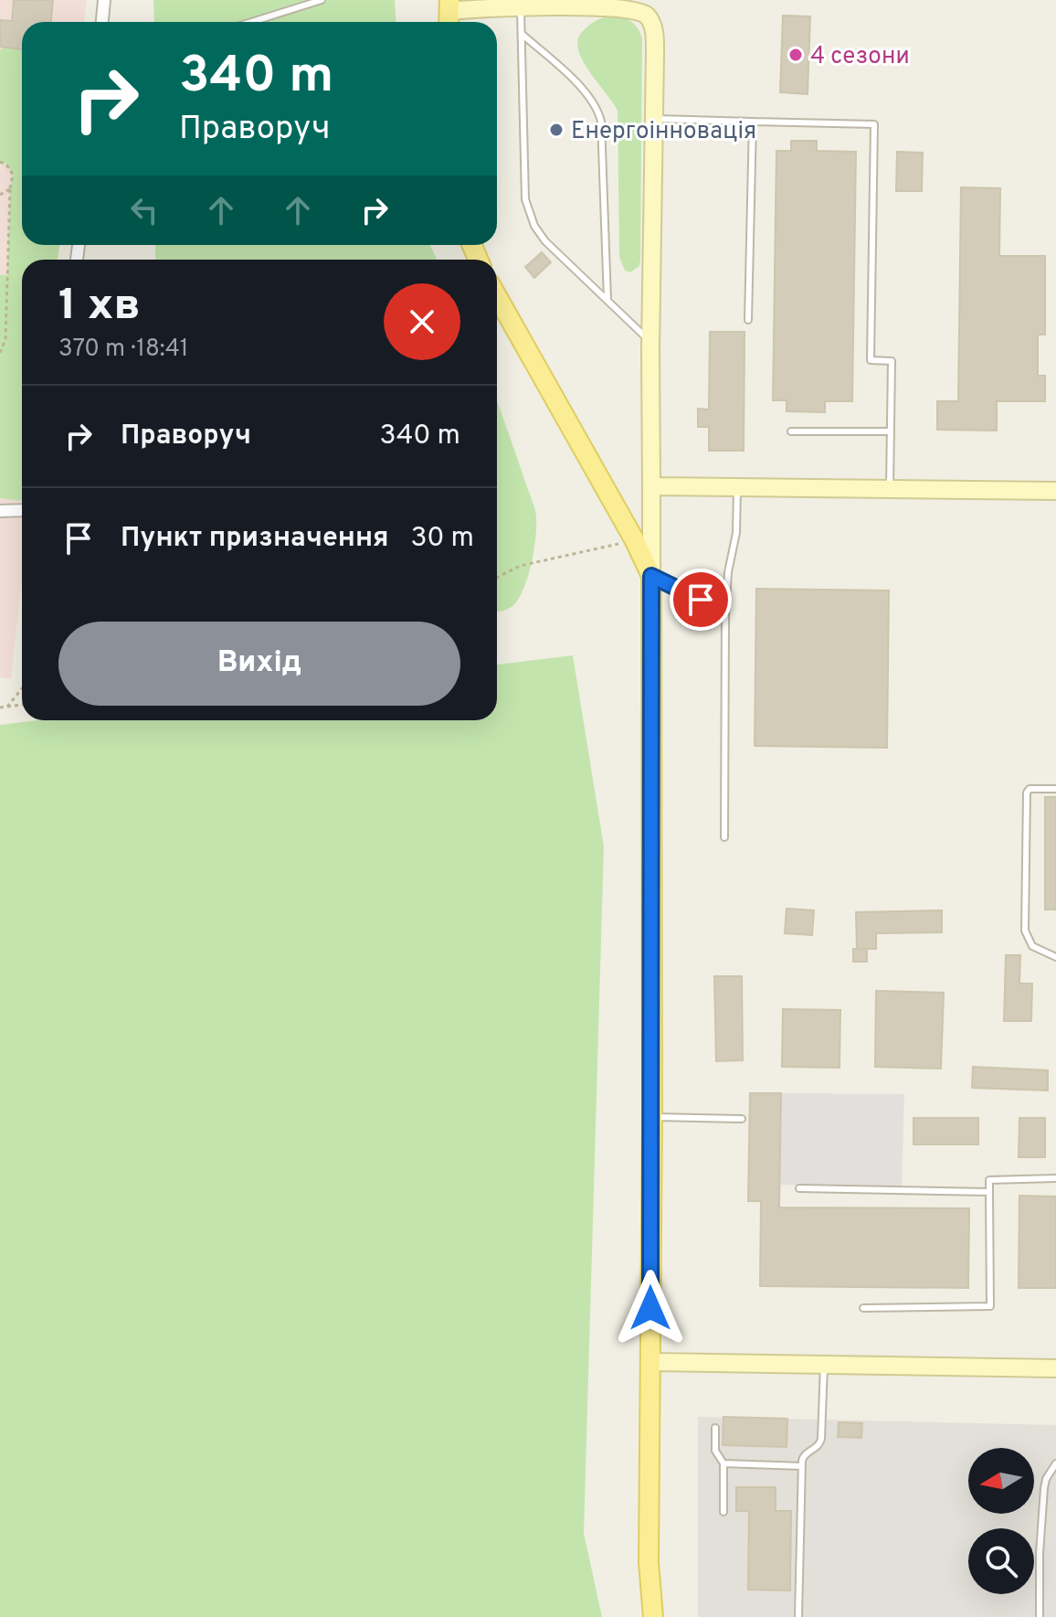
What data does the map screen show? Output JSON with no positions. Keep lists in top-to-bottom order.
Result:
{
  "places": ["4 сезони", "Енергоінновація"],
  "north": "left",
  "page": {
    "turn": ["340 m", "Праворуч"],
    "heading": ["1 хв", "370 m · 18:41"],
    "list": [
      {
        "name": "Праворуч",
        "value": "340 m"
      },
      {
        "name": "Пункт призначення",
        "value": "30 m"
      }
    ],
    "buttons": "Вихід"
  }
}
